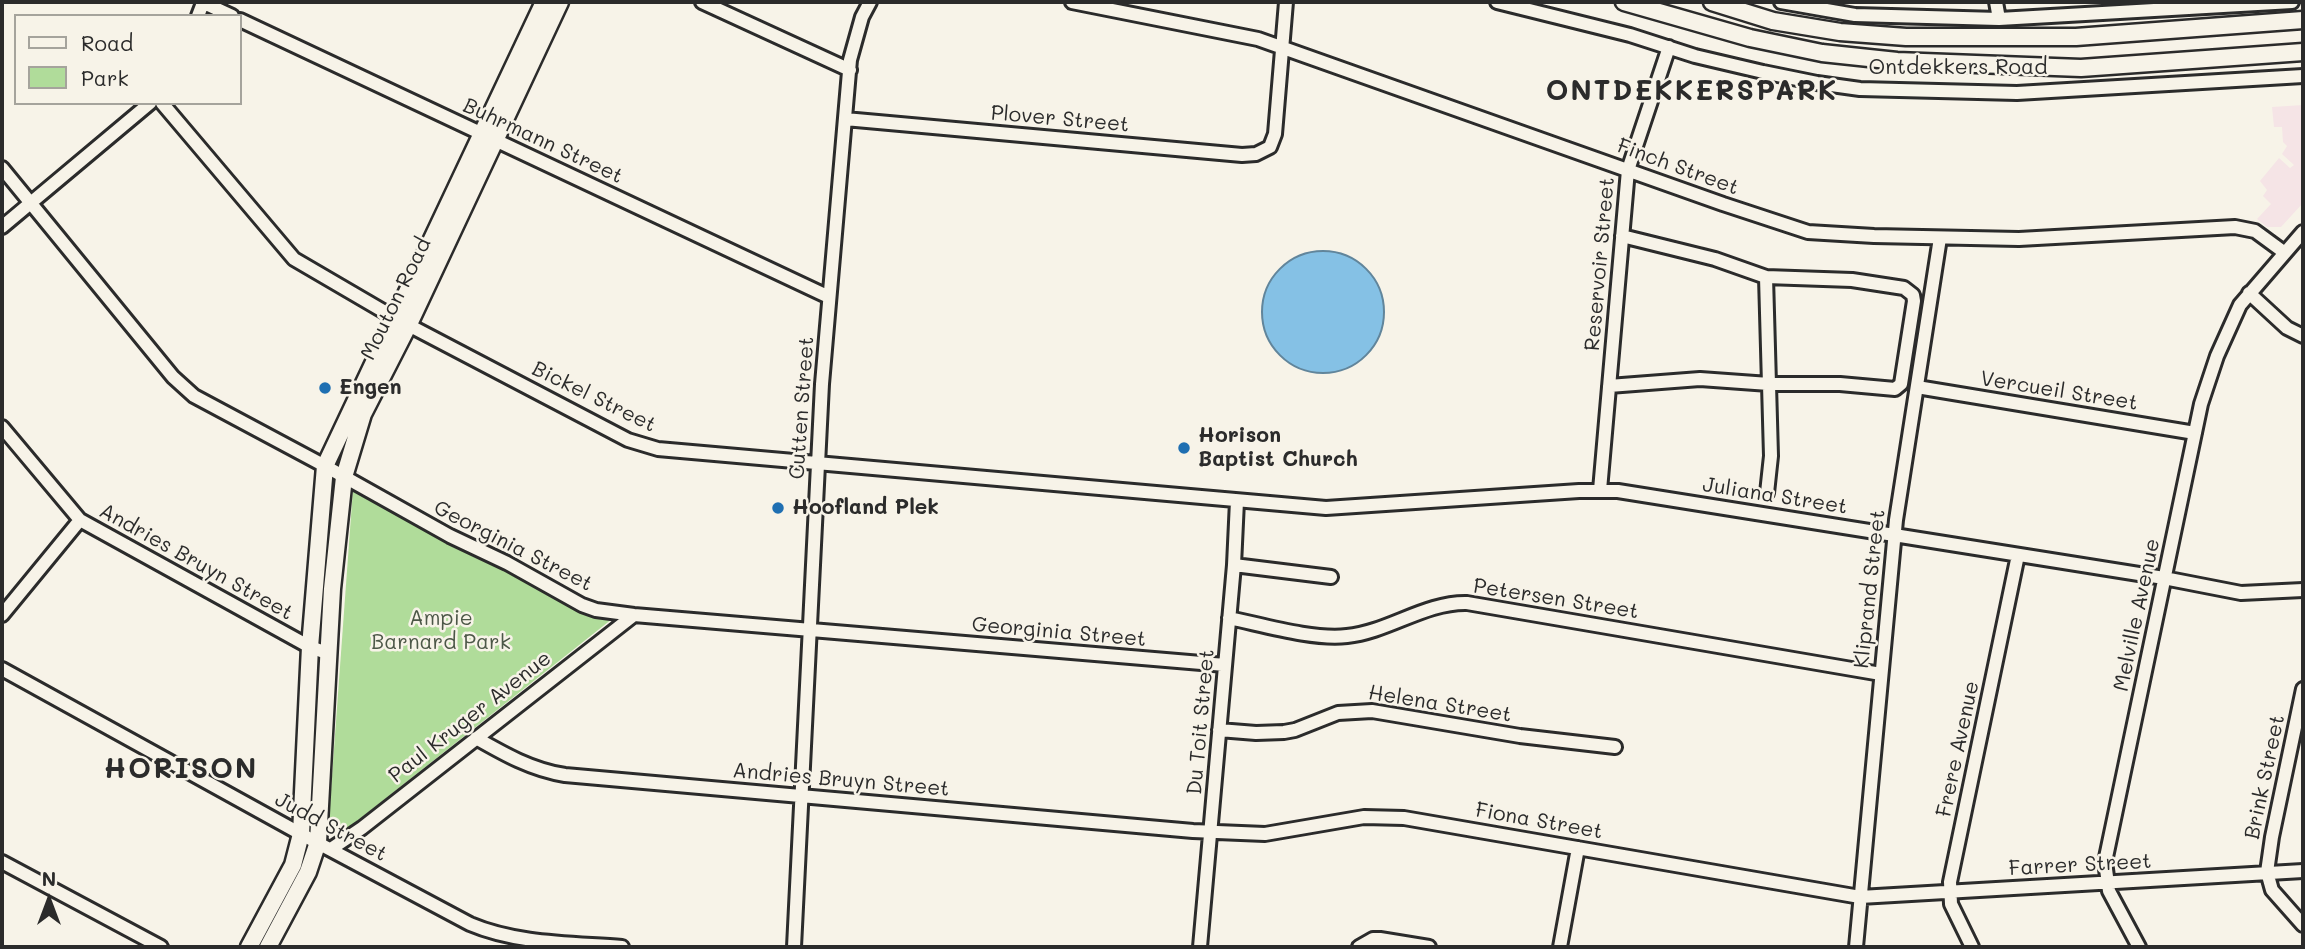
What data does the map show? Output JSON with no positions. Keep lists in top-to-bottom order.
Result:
{
  "streets": {
    "main road": ["Ontdekkers Road", "Mouton Road"],
    "street": [
      "Plover Street",
      "Buhrmann Street",
      "Finch Street",
      "Reservoir Street",
      "Vercueil Street",
      "Bickel Street",
      "Cutten Street",
      "Juliana Street",
      "Georginia Street",
      "Andries Bruyn Street",
      "Kliprand Street",
      "Petersen Street",
      "Melville Avenue",
      "Helena Street",
      "Paul Kruger Avenue",
      "Du Toit Street",
      "Frere Avenue",
      "Brink Street",
      "Fiona Street",
      "Judd Street",
      "Farrer Street"
    ]
  },
  "crossings": [
    ["Ontdekkers Road", "Reservoir Street"],
    ["Plover Street", "Finch Street"],
    ["Plover Street", "Cutten Street"],
    ["Buhrmann Street", "Mouton Road"],
    ["Buhrmann Street", "Cutten Street"],
    ["Finch Street", "Reservoir Street"],
    ["Finch Street", "Kliprand Street"],
    ["Finch Street", "Melville Avenue"],
    ["Reservoir Street", "Juliana Street"],
    ["Mouton Road", "Bickel Street"],
    ["Mouton Road", "Georginia Street"],
    ["Mouton Road", "Andries Bruyn Street"],
    ["Mouton Road", "Paul Kruger Avenue"],
    ["Mouton Road", "Judd Street"],
    ["Vercueil Street", "Kliprand Street"],
    ["Vercueil Street", "Melville Avenue"],
    ["Bickel Street", "Cutten Street"],
    ["Bickel Street", "Juliana Street"],
    ["Bickel Street", "Du Toit Street"],
    ["Cutten Street", "Georginia Street"],
    ["Cutten Street", "Andries Bruyn Street"],
    ["Juliana Street", "Kliprand Street"],
    ["Juliana Street", "Melville Avenue"],
    ["Juliana Street", "Du Toit Street"],
    ["Juliana Street", "Frere Avenue"],
    ["Georginia Street", "Paul Kruger Avenue"],
    ["Georginia Street", "Du Toit Street"],
    ["Andries Bruyn Street", "Paul Kruger Avenue"],
    ["Andries Bruyn Street", "Du Toit Street"],
    ["Andries Bruyn Street", "Fiona Street"],
    ["Kliprand Street", "Petersen Street"],
    ["Kliprand Street", "Fiona Street"],
    ["Kliprand Street", "Farrer Street"],
    ["Petersen Street", "Du Toit Street"],
    ["Melville Avenue", "Farrer Street"],
    ["Helena Street", "Du Toit Street"],
    ["Paul Kruger Avenue", "Judd Street"],
    ["Du Toit Street", "Fiona Street"],
    ["Frere Avenue", "Farrer Street"],
    ["Brink Street", "Farrer Street"],
    ["Fiona Street", "Farrer Street"]
  ],
  "districts": ["ONTDEKKERSPARK", "HORISON"],
  "parks": ["Ampie Barnard Park"],
  "places": ["Engen", "Horison Baptist Church", "Hoofland Plek"],
  "legend": ["Road", "Park"],
  "north": "top"
}
